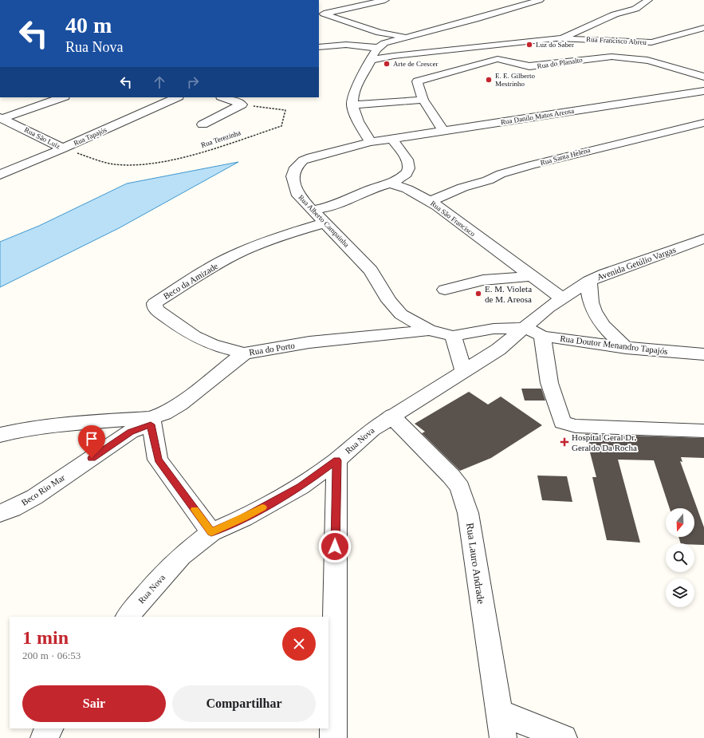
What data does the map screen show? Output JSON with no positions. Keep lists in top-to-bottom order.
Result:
{
  "streets": {
    "street": [
      "Rua Francisco Abreu",
      "Rua do Planalto",
      "Rua Danilo Matos Areosa",
      "Rua Tapajós",
      "Rua São Luiz",
      "Rua Santa Helena",
      "Rua São Francisco",
      "Rua Alberto Campainha",
      "Avenida Getúlio Vargas",
      "Beco da Amizade",
      "Rua Doutor Menandro Tapajós",
      "Rua do Porto",
      "Rua Nova",
      "Beco Rio Mar",
      "Rua Lauro Andrade"
    ],
    "path": ["Rua Terezinha"]
  },
  "crossings": [
    ["Rua Danilo Matos Areosa", "Rua Alberto Campainha"],
    ["Rua Tapajós", "Rua São Luiz"],
    ["Rua São Luiz", "Rua Terezinha"],
    ["Rua Santa Helena", "Rua São Francisco"],
    ["Rua São Francisco", "Avenida Getúlio Vargas"],
    ["Rua Alberto Campainha", "Beco da Amizade"],
    ["Rua Alberto Campainha", "Rua do Porto"],
    ["Avenida Getúlio Vargas", "Rua Doutor Menandro Tapajós"],
    ["Avenida Getúlio Vargas", "Rua do Porto"],
    ["Avenida Getúlio Vargas", "Rua Nova"],
    ["Beco da Amizade", "Rua do Porto"],
    ["Rua Doutor Menandro Tapajós", "Rua do Porto"],
    ["Rua Doutor Menandro Tapajós", "Rua Nova"],
    ["Rua do Porto", "Rua Nova"],
    ["Rua do Porto", "Beco Rio Mar"],
    ["Rua Nova", "Rua Lauro Andrade"]
  ],
  "places": {
    "other": [
      "Luz do Saber",
      "Arte de Crescer",
      "E. E. Gilberto Mestrinho",
      "E. M. Violeta de M. Areosa"
    ],
    "health": ["Hospital Geral Dr. Geraldo Da Rocha"]
  },
  "north": "bottom",
  "page": {
    "turn": ["40 m", "Rua Nova"],
    "heading": ["1 min", "200 m · 06:53"],
    "buttons": ["Sair", "Compartilhar"]
  }
}
